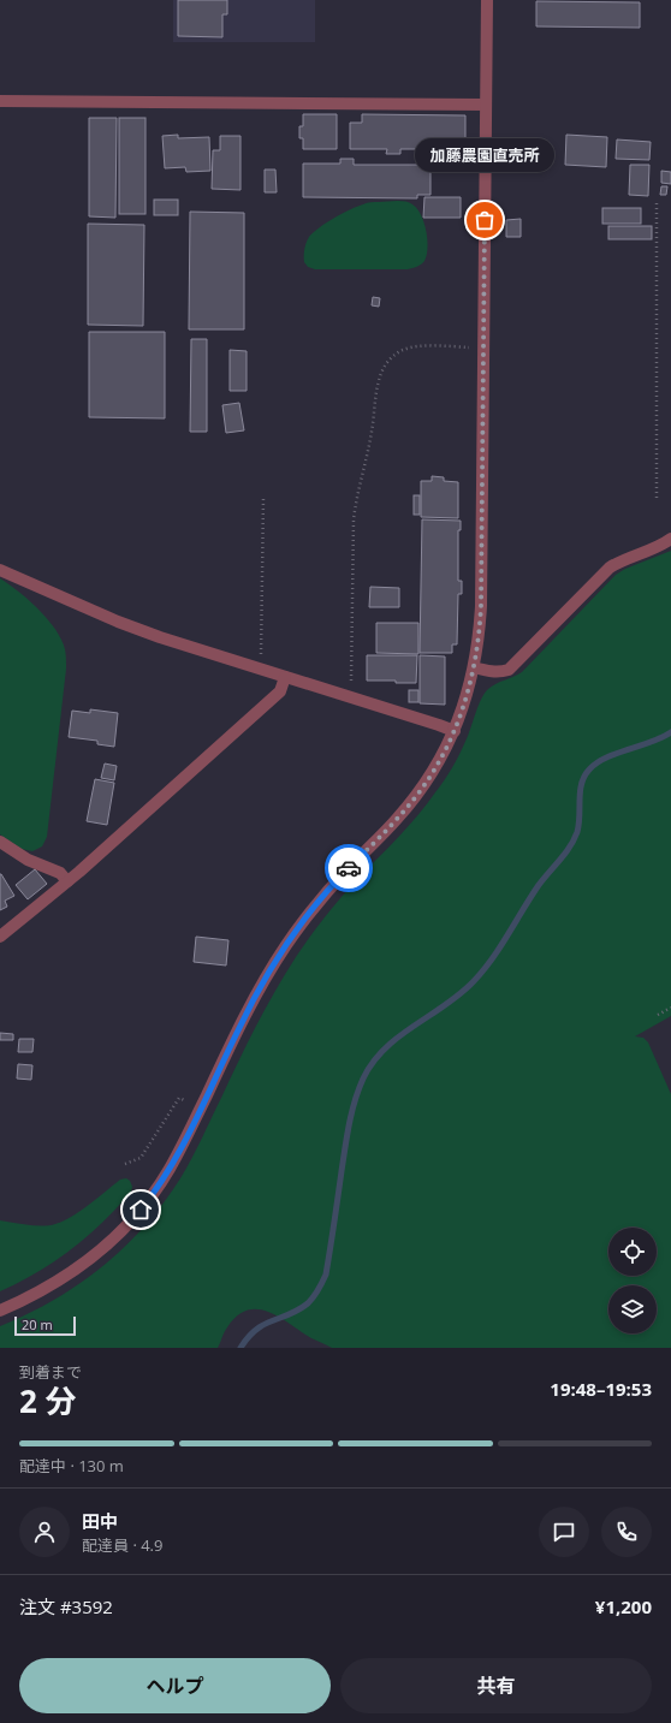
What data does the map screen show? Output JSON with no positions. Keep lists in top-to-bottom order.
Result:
{
  "places": ["加藤農園直売所"],
  "scale_bar": "20 m",
  "page": {
    "bubble": "加藤農園直売所",
    "scale": "20 m",
    "heading": ["2 分", "到着まで", "19:48–19:53"],
    "panel": [
      "田中",
      "配達員 · 4.9",
      "注文 #3592",
      "¥1,200"
    ],
    "bar": "配達中 · 130 m",
    "buttons": ["ヘルプ", "共有"]
  }
}
